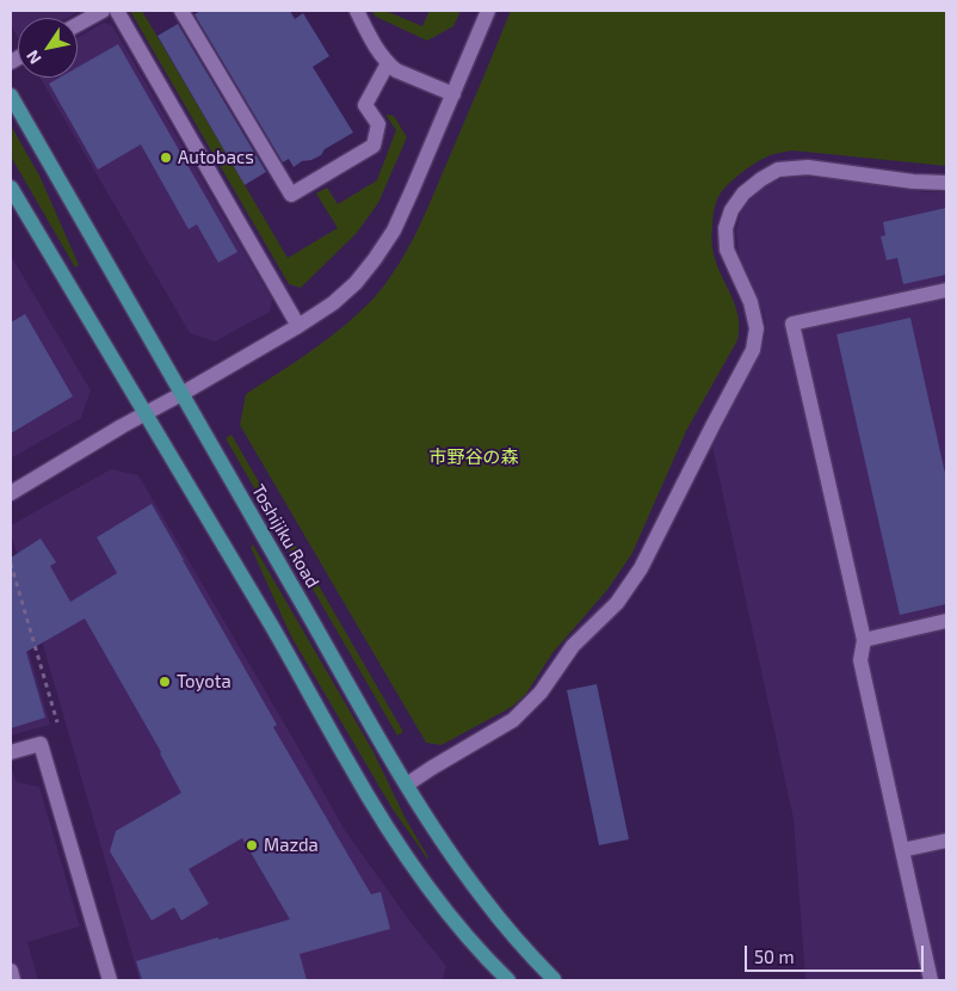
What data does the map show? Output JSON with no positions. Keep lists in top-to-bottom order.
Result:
{
  "streets": {
    "main road": ["Toshijiku Road"]
  },
  "parks": ["市野谷の森"],
  "places": ["Autobacs", "Toyota", "Mazda"],
  "scale_bar": "50 m",
  "north": "bottom left"
}
